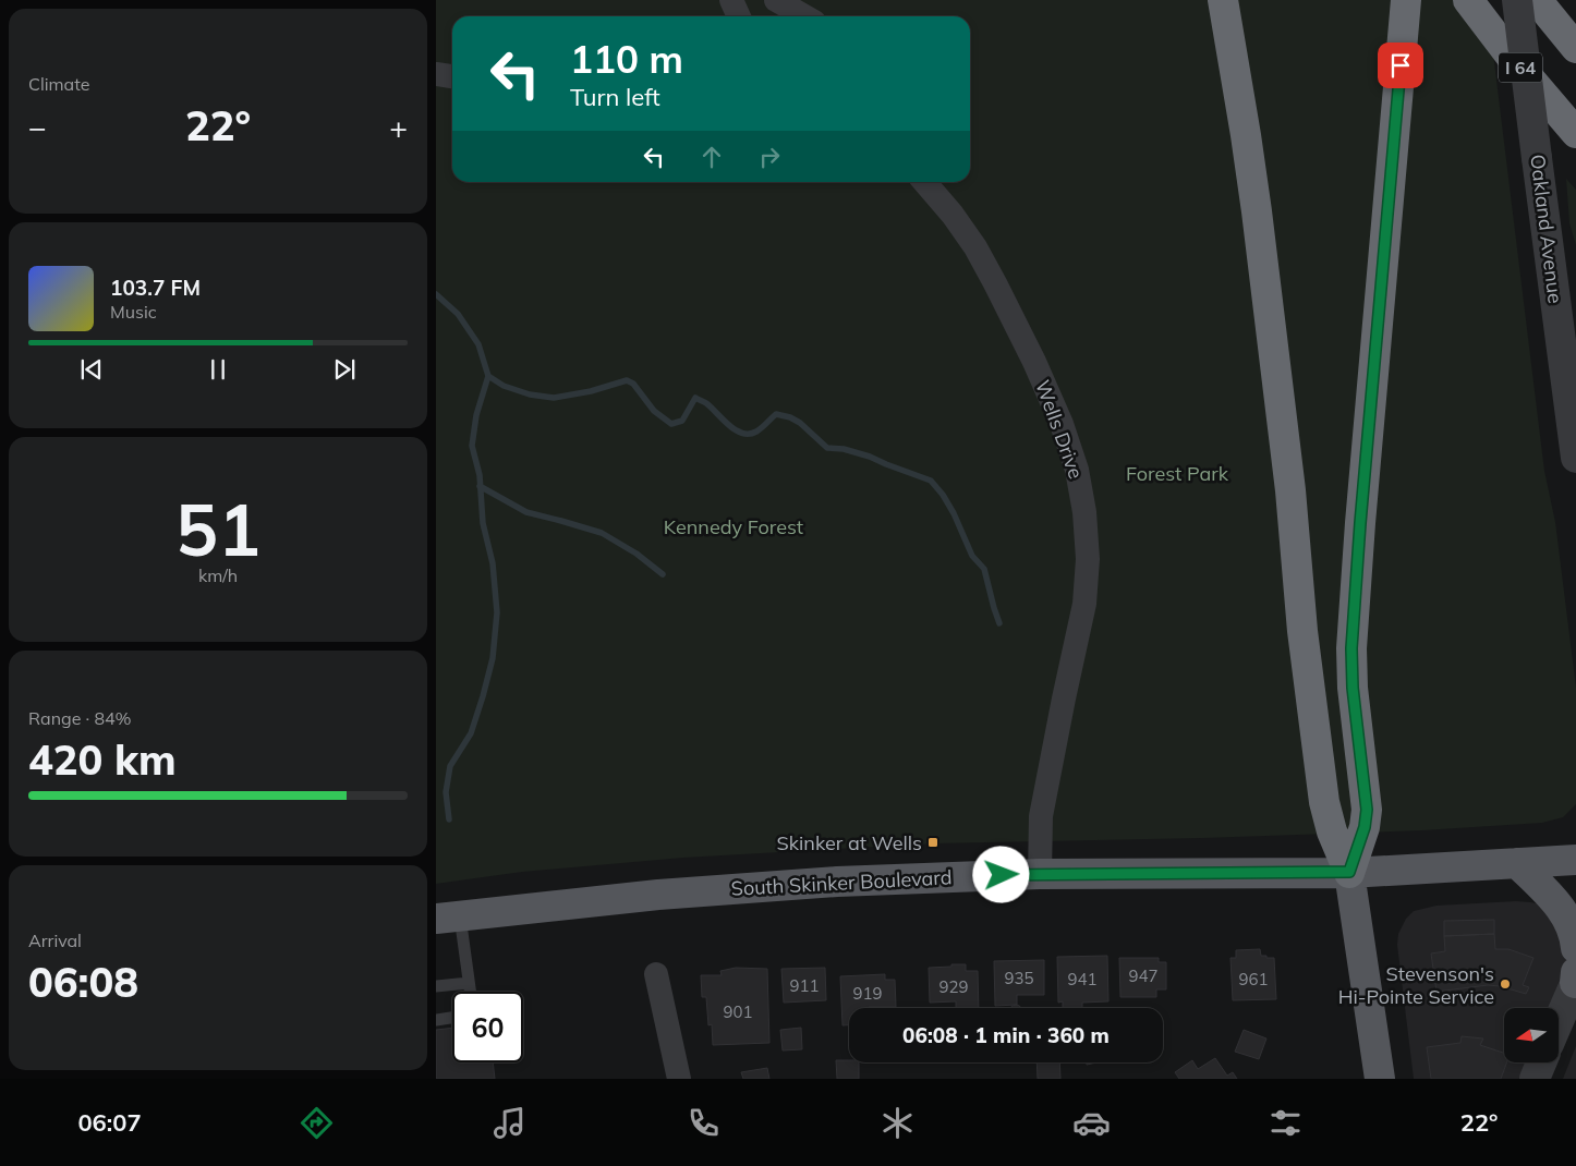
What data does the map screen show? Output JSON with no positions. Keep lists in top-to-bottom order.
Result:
{
  "streets": {
    "highway": ["I 64"],
    "main road": ["South Skinker Boulevard"],
    "street": ["Oakland Avenue", "Wells Drive"]
  },
  "crossings": [
    ["Wells Drive", "South Skinker Boulevard"]
  ],
  "parks": ["Forest Park", "Kennedy Forest"],
  "places": {
    "transit": ["Skinker at Wells"],
    "other": ["Stevenson's Hi-Pointe Service"]
  },
  "house_numbers": [
    "947",
    "935",
    "941",
    "961",
    "911",
    "929",
    "919",
    "901"
  ],
  "north": "left",
  "page": {
    "tile": [
      "Climate",
      ["51", "km/h"],
      ["Range · 84%", "420 km"],
      ["Arrival", "06:08"]
    ],
    "turn": ["110 m", "Turn left"],
    "heat": ["−", "22°", "+"],
    "song": ["103.7 FM", "Music"],
    "limit": "60",
    "trip": "06:08 · 1 min · 360 m",
    "tabs": ["06:07", "22°"]
  }
}
